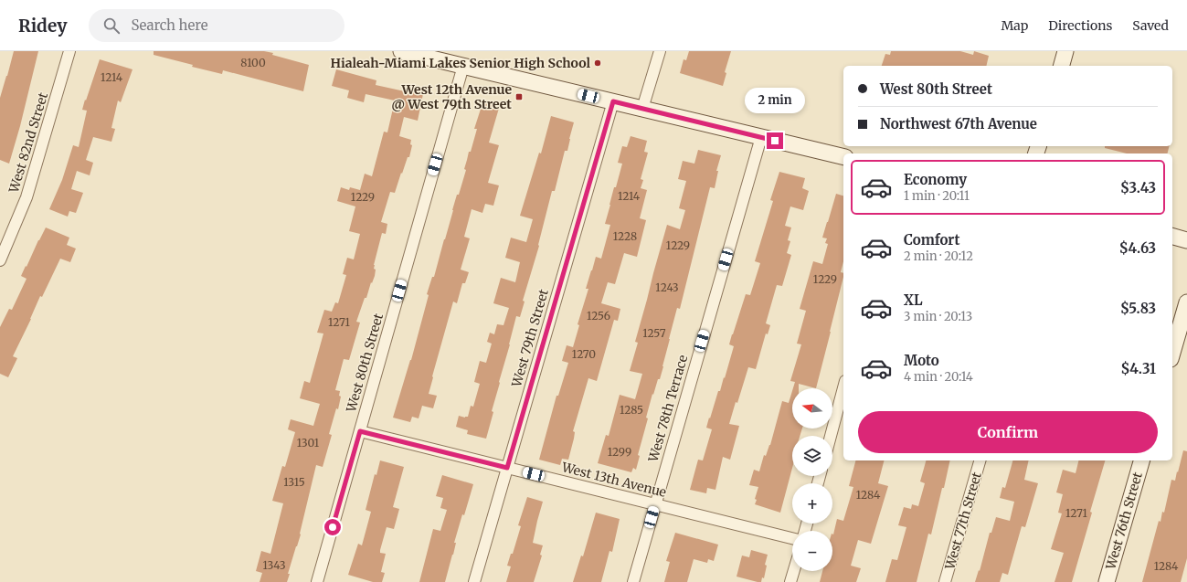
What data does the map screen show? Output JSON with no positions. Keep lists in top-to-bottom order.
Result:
{
  "streets": {
    "main road": ["West 76th Street"],
    "street": [
      "West 82nd Street",
      "West 79th Street",
      "West 80th Street",
      "West 78th Terrace",
      "West 13th Avenue",
      "West 77th Street"
    ]
  },
  "crossings": [
    ["West 79th Street", "West 13th Avenue"],
    ["West 80th Street", "West 13th Avenue"],
    ["West 78th Terrace", "West 13th Avenue"]
  ],
  "places": {
    "other": ["Hialeah-Miami Lakes Senior High School"],
    "transit": ["West 12th Avenue @ West 79th Street"]
  },
  "house_numbers": [
    "8100",
    "1214",
    "1214",
    "1229",
    "1228",
    "1229",
    "1229",
    "1243",
    "1256",
    "1271",
    "1257",
    "1270",
    "1285",
    "1301",
    "1299",
    "1315",
    "1284",
    "1271",
    "1343",
    "1284"
  ],
  "north": "left",
  "page": {
    "header": "Ridey",
    "search": "Search here",
    "nav": ["Map", "Directions", "Saved"],
    "banner": ["West 80th Street", "Northwest 67th Avenue"],
    "bubble": "2 min",
    "list": [
      {
        "name": "Economy",
        "note": "1 min · 20:11",
        "value": "$3.43"
      },
      {
        "name": "Comfort",
        "note": "2 min · 20:12",
        "value": "$4.63"
      },
      {
        "name": "XL",
        "note": "3 min · 20:13",
        "value": "$5.83"
      },
      {
        "name": "Moto",
        "note": "4 min · 20:14",
        "value": "$4.31"
      }
    ],
    "map_buttons": ["+", "−"],
    "buttons": "Confirm"
  }
}
